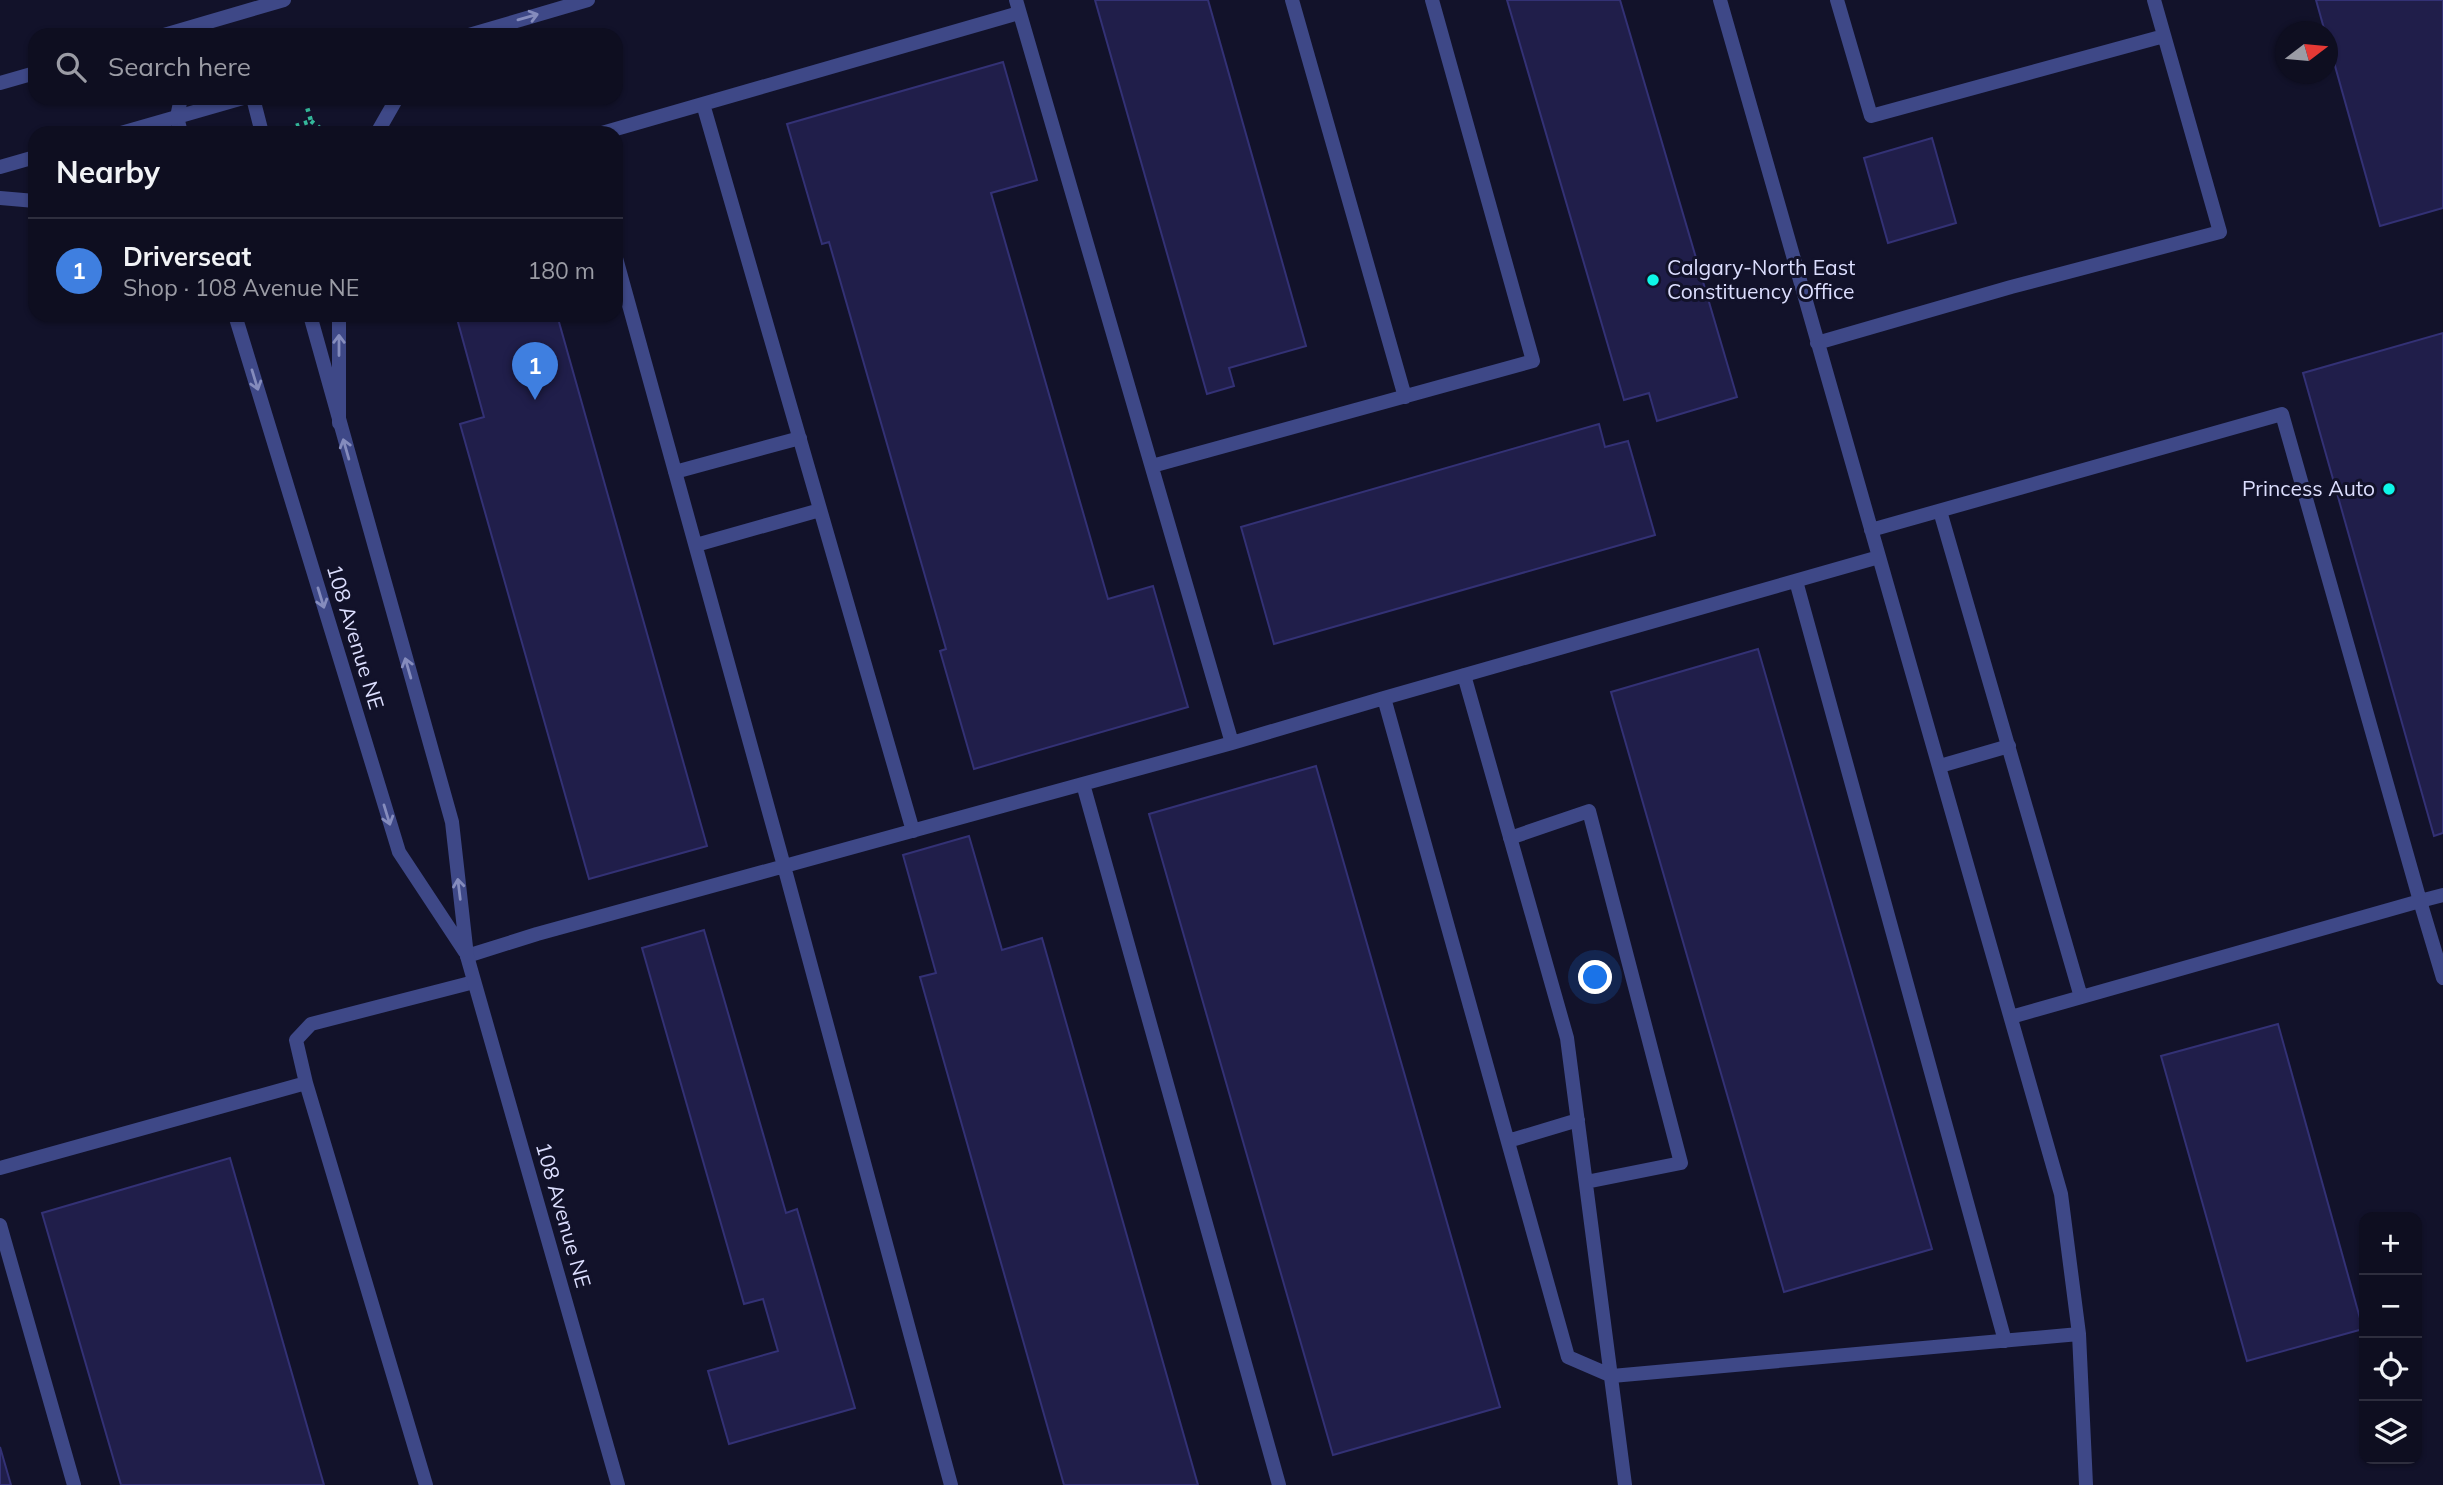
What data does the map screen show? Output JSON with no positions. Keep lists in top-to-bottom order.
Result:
{
  "streets": {
    "street": ["108 Avenue NE"]
  },
  "places": ["Calgary-North East Constituency Office", "Princess Auto"],
  "north": "right",
  "page": {
    "search": "Search here",
    "heading": "Nearby",
    "list": [
      {
        "mark": "1",
        "name": "Driverseat",
        "note": "Shop · 108 Avenue NE",
        "value": "180 m"
      }
    ],
    "pins": "1",
    "map_buttons": ["+", "−"]
  }
}
